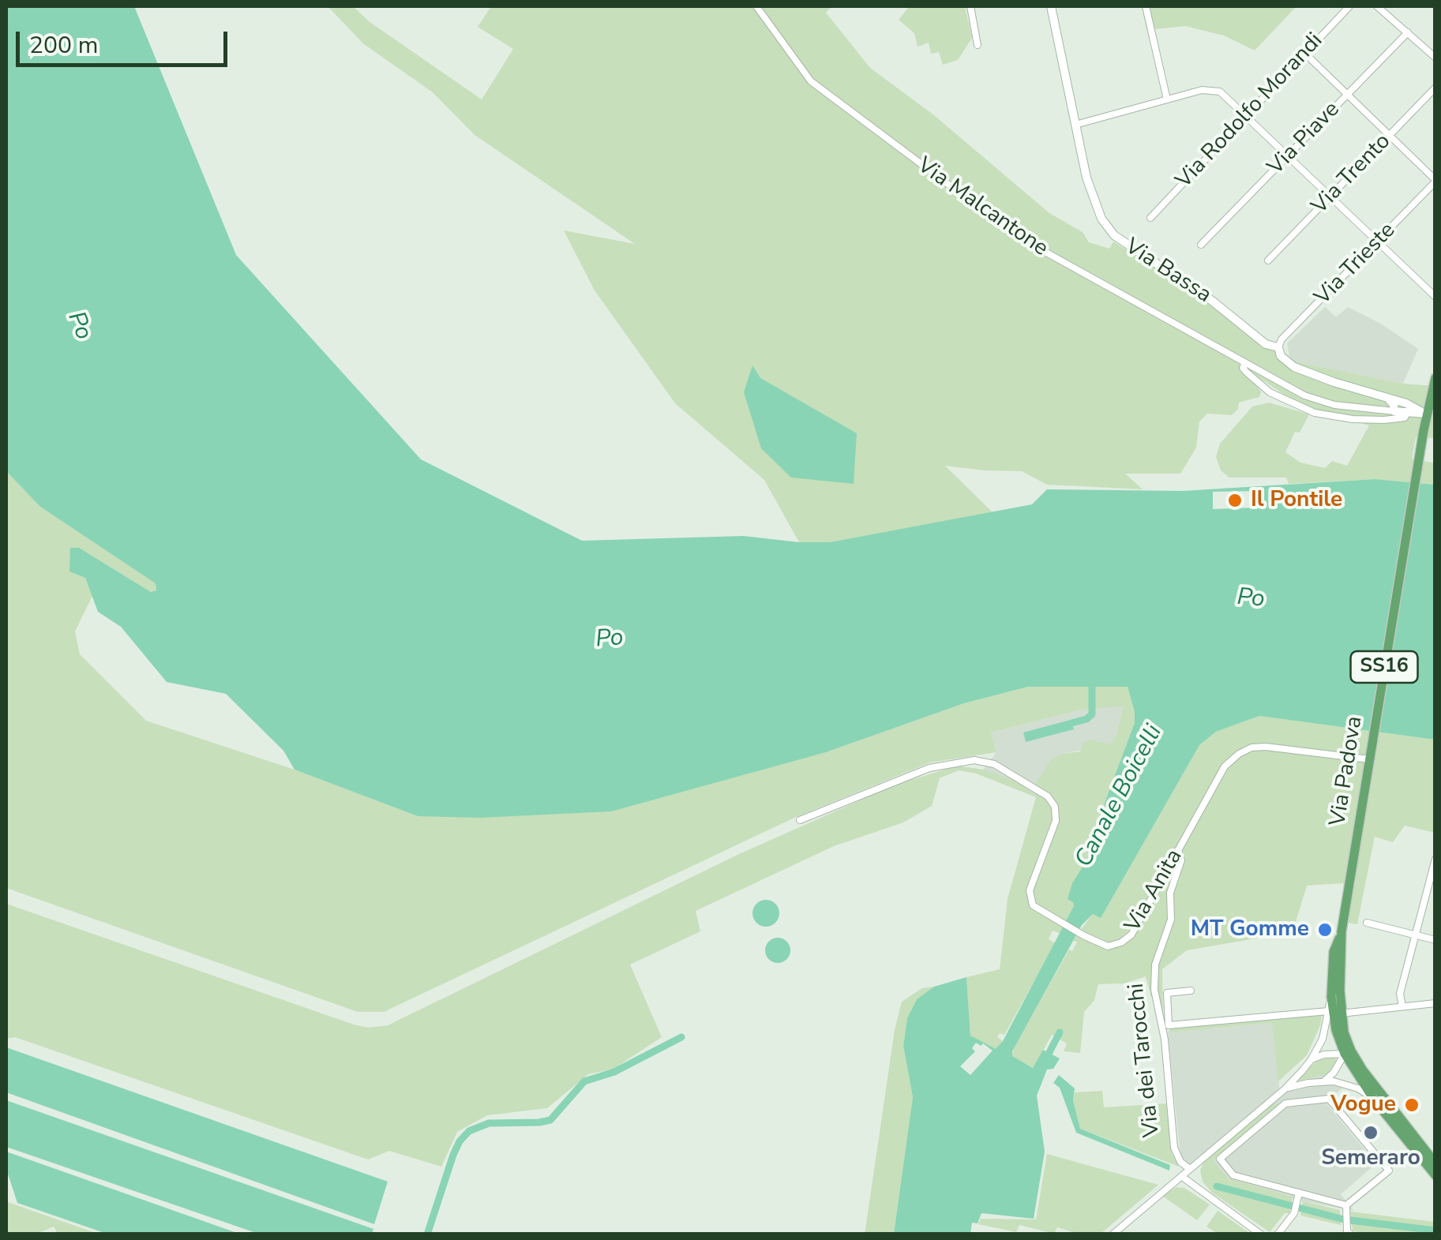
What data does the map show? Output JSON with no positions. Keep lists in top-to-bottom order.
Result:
{
  "streets": {
    "main road": ["SS16", "Via Padova"],
    "street": [
      "Via Rodolfo Morandi",
      "Via Piave",
      "Via Trento",
      "Via Malcantone",
      "Via Trieste",
      "Via Bassa",
      "Via Anita",
      "Via dei Tarocchi"
    ]
  },
  "crossings": [
    ["Via Malcantone", "Via Bassa"],
    ["Via Trieste", "Via Bassa"],
    ["SS16", "Via Padova"],
    ["Via Padova", "Via Anita"],
    ["Via Anita", "Via dei Tarocchi"]
  ],
  "water": ["Po", "Canale Boicelli"],
  "places": [
    "Il Pontile",
    "MT Gomme",
    "Vogue",
    "Semeraro"
  ],
  "scale_bar": "200 m"
}
